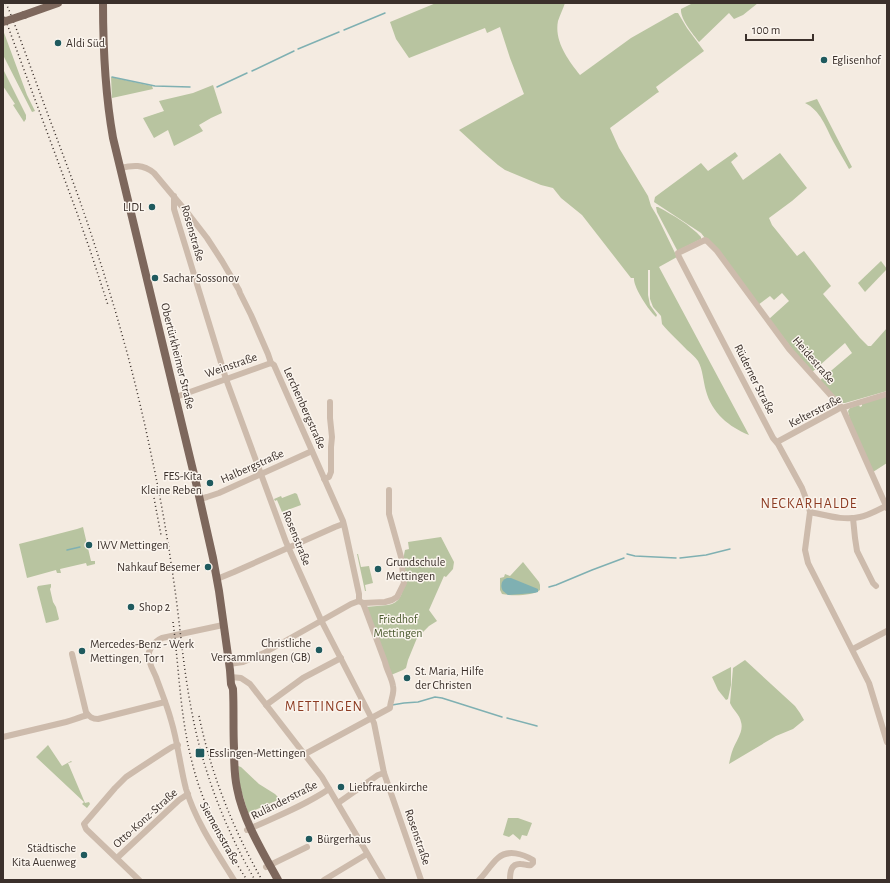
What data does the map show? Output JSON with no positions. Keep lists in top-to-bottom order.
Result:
{
  "streets": {
    "main road": ["Obertürkheimer Straße"],
    "street": [
      "Rosenstraße",
      "Heidestraße",
      "Weinstraße",
      "Rüderner Straße",
      "Lerchenbergstraße",
      "Kelterstraße",
      "Halbergstraße",
      "Ruländerstraße",
      "Otto-Konz-Straße",
      "Siemensstraße"
    ]
  },
  "crossings": [
    ["Rosenstraße", "Weinstraße"],
    ["Rosenstraße", "Lerchenbergstraße"],
    ["Rosenstraße", "Halbergstraße"],
    ["Obertürkheimer Straße", "Weinstraße"],
    ["Obertürkheimer Straße", "Lerchenbergstraße"],
    ["Obertürkheimer Straße", "Halbergstraße"],
    ["Obertürkheimer Straße", "Ruländerstraße"],
    ["Obertürkheimer Straße", "Siemensstraße"],
    ["Heidestraße", "Rüderner Straße"],
    ["Heidestraße", "Kelterstraße"],
    ["Weinstraße", "Lerchenbergstraße"],
    ["Rüderner Straße", "Kelterstraße"],
    ["Lerchenbergstraße", "Halbergstraße"],
    ["Otto-Konz-Straße", "Siemensstraße"]
  ],
  "districts": ["NECKARHALDE", "METTINGEN"],
  "parks": ["Friedhof Mettingen"],
  "places": {
    "other": [
      "Aldi Süd",
      "Eglisenhof",
      "LIDL",
      "Sachar Sossonov",
      "FES-Kita Kleine Reben",
      "IWV Mettingen",
      "Nahkauf Besemer",
      "Grundschule Mettingen",
      "Shop 2",
      "Christliche Versammlungen (GB)",
      "Mercedes-Benz - Werk Mettingen, Tor 1",
      "St. Maria, Hilfe der Christen",
      "Liebfrauenkirche",
      "Bürgerhaus",
      "Städtische Kita Auenweg"
    ],
    "transit": ["Esslingen-Mettingen"]
  },
  "scale_bar": "100 m"
}
